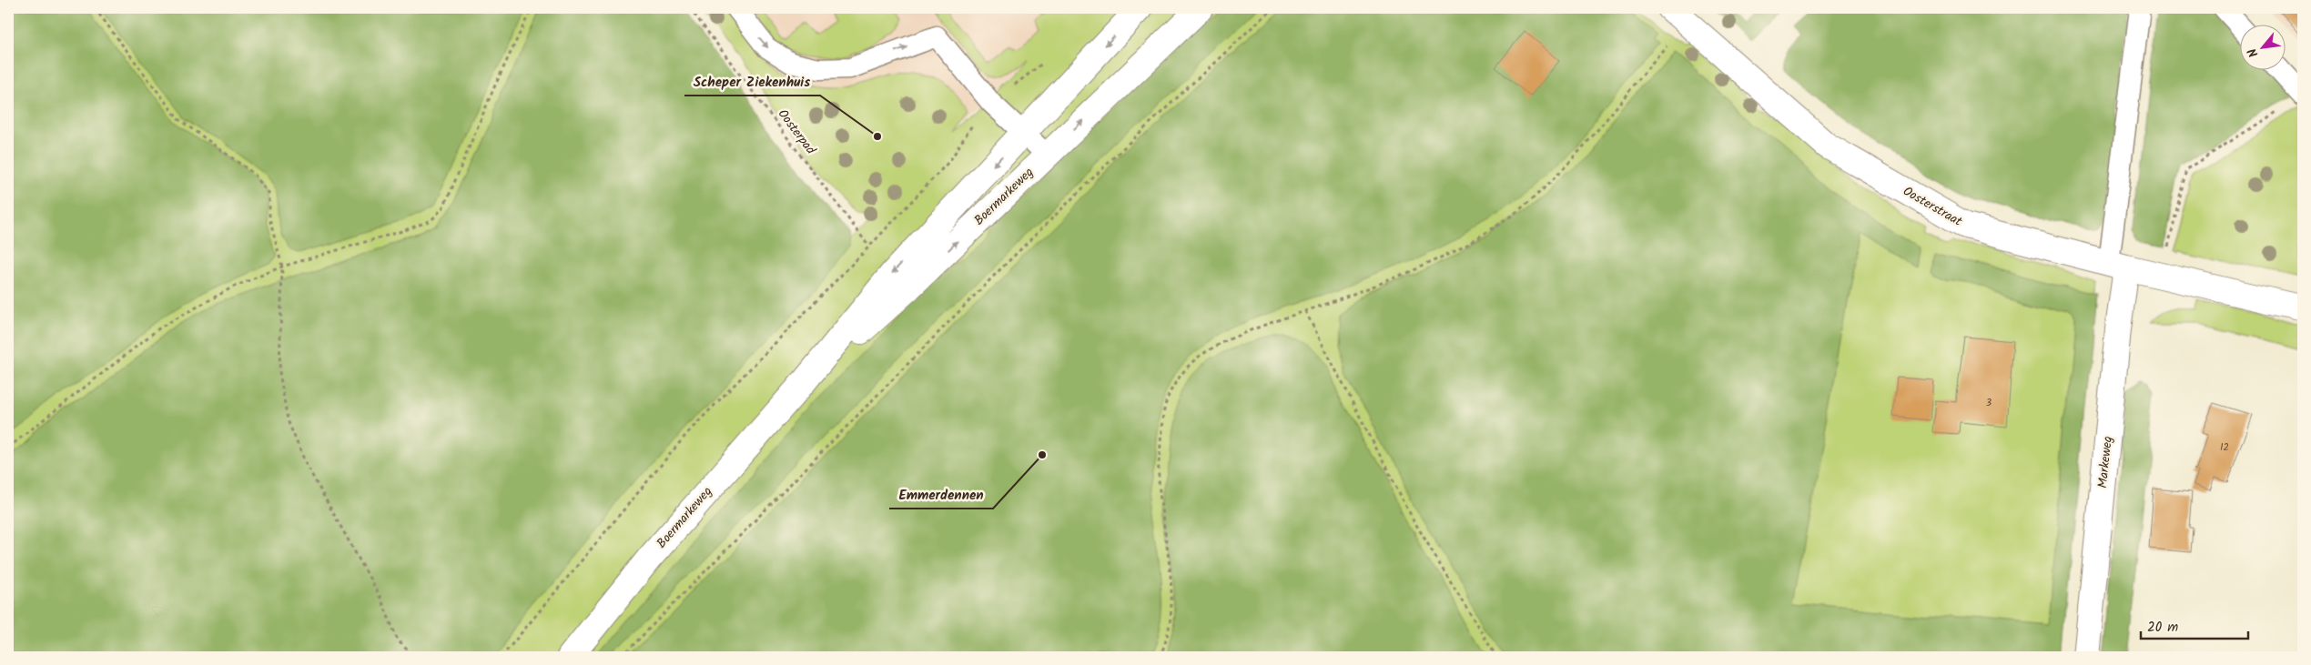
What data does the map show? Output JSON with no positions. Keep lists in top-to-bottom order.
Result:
{
  "streets": {
    "street": ["Boermarkeweg", "Oosterstraat", "Markeweg"],
    "path": ["Oosterpad"]
  },
  "crossings": [
    ["Oosterstraat", "Markeweg"]
  ],
  "places": ["Scheper Ziekenhuis", "Emmerdennen"],
  "house_numbers": ["3", "12"],
  "scale_bar": "20 m",
  "north": "bottom left"
}
